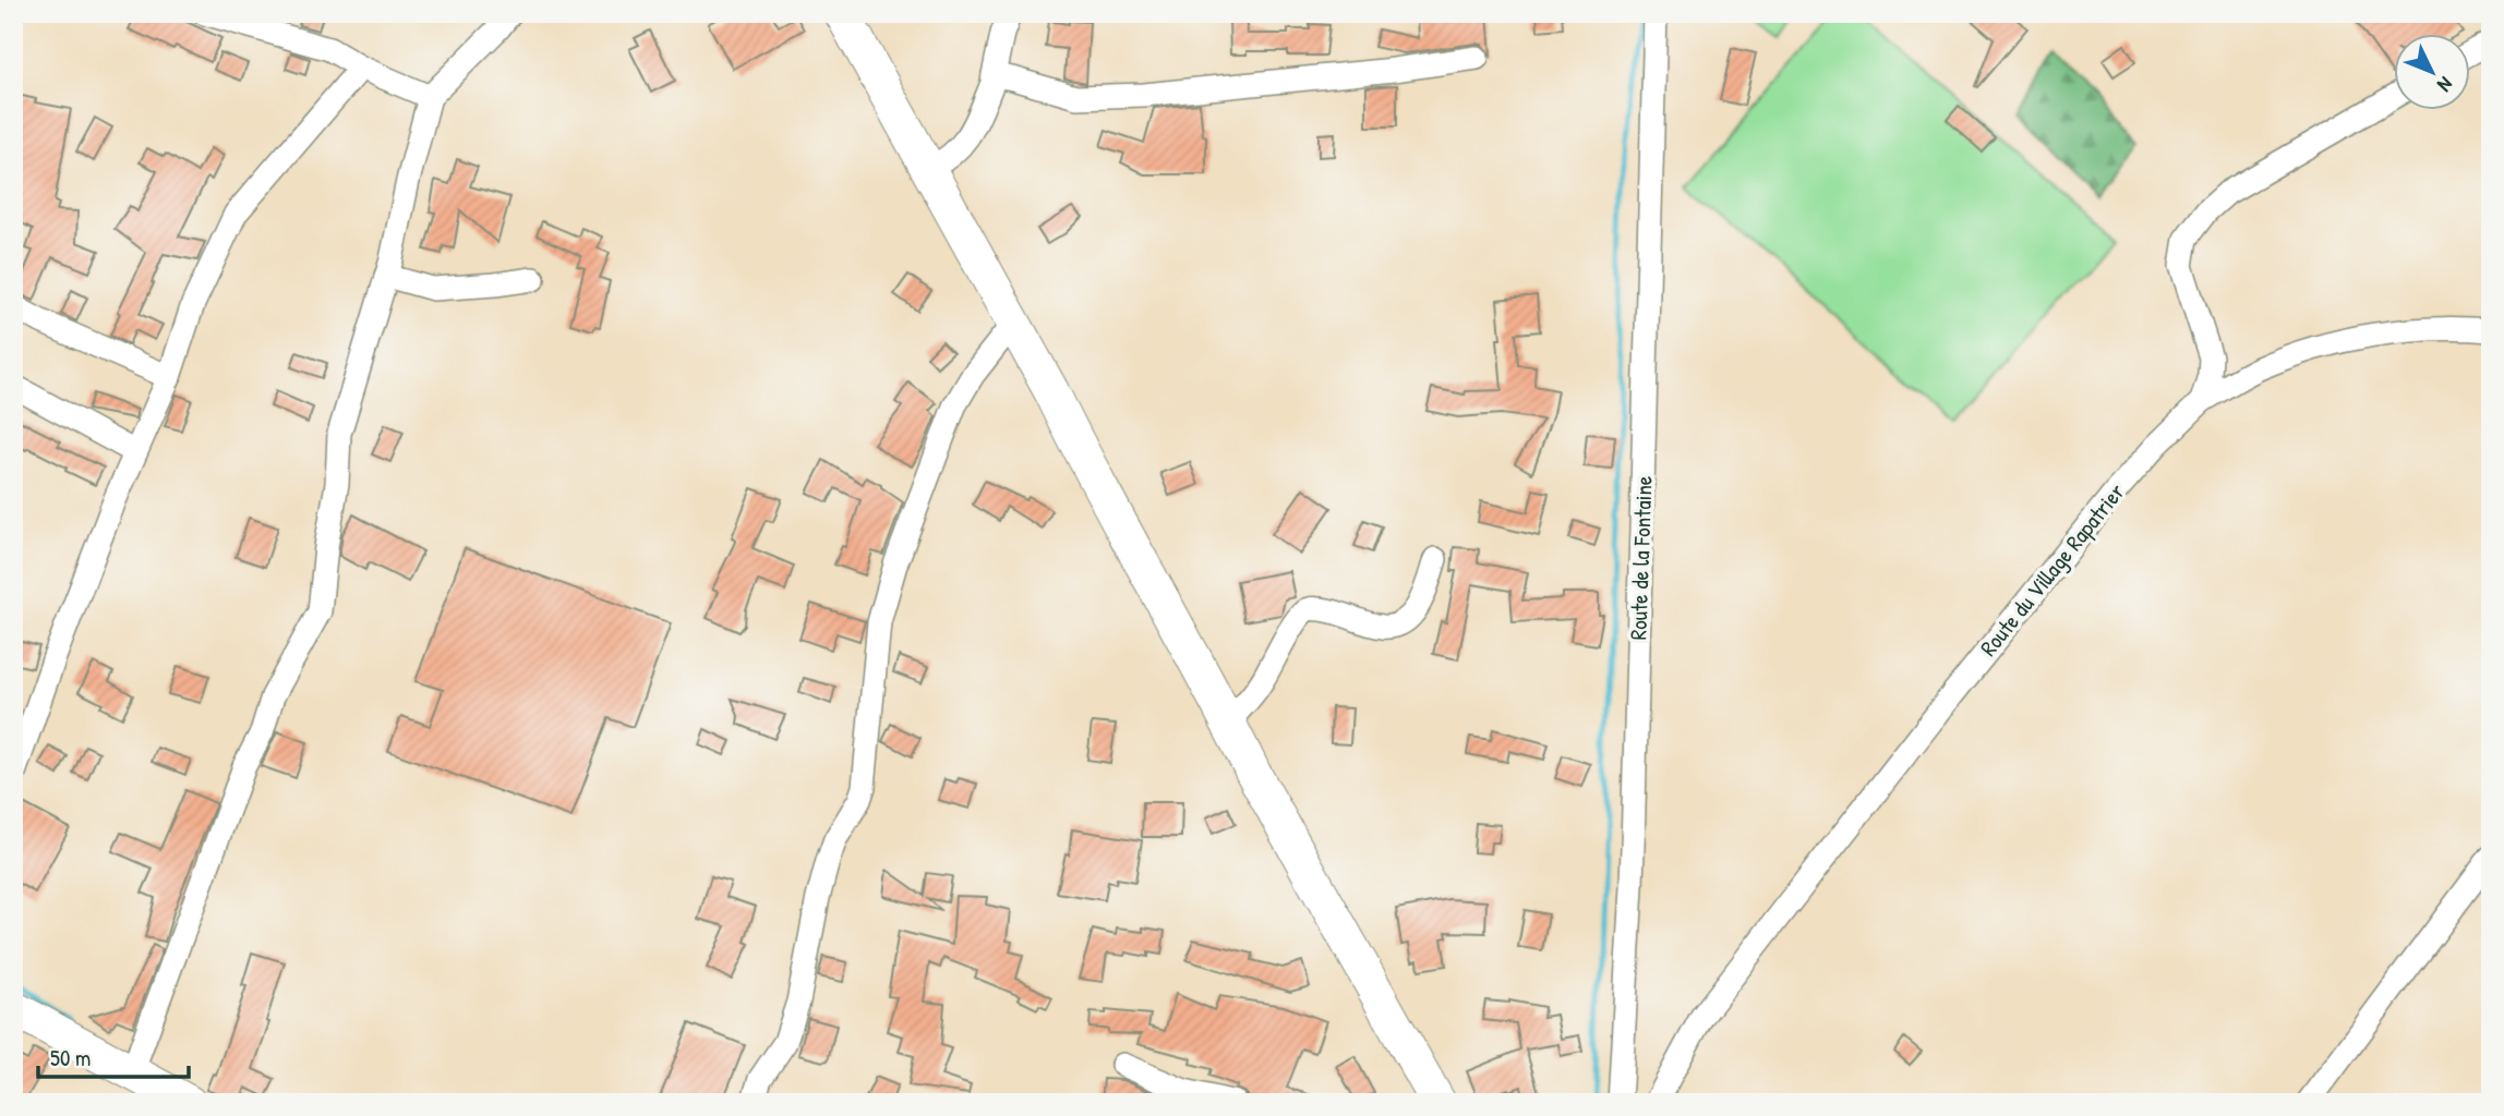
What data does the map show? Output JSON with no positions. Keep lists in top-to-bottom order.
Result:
{
  "streets": {
    "street": ["Route de la Fontaine", "Route du Village Rapatrier"]
  },
  "scale_bar": "50 m",
  "north": "bottom right"
}
